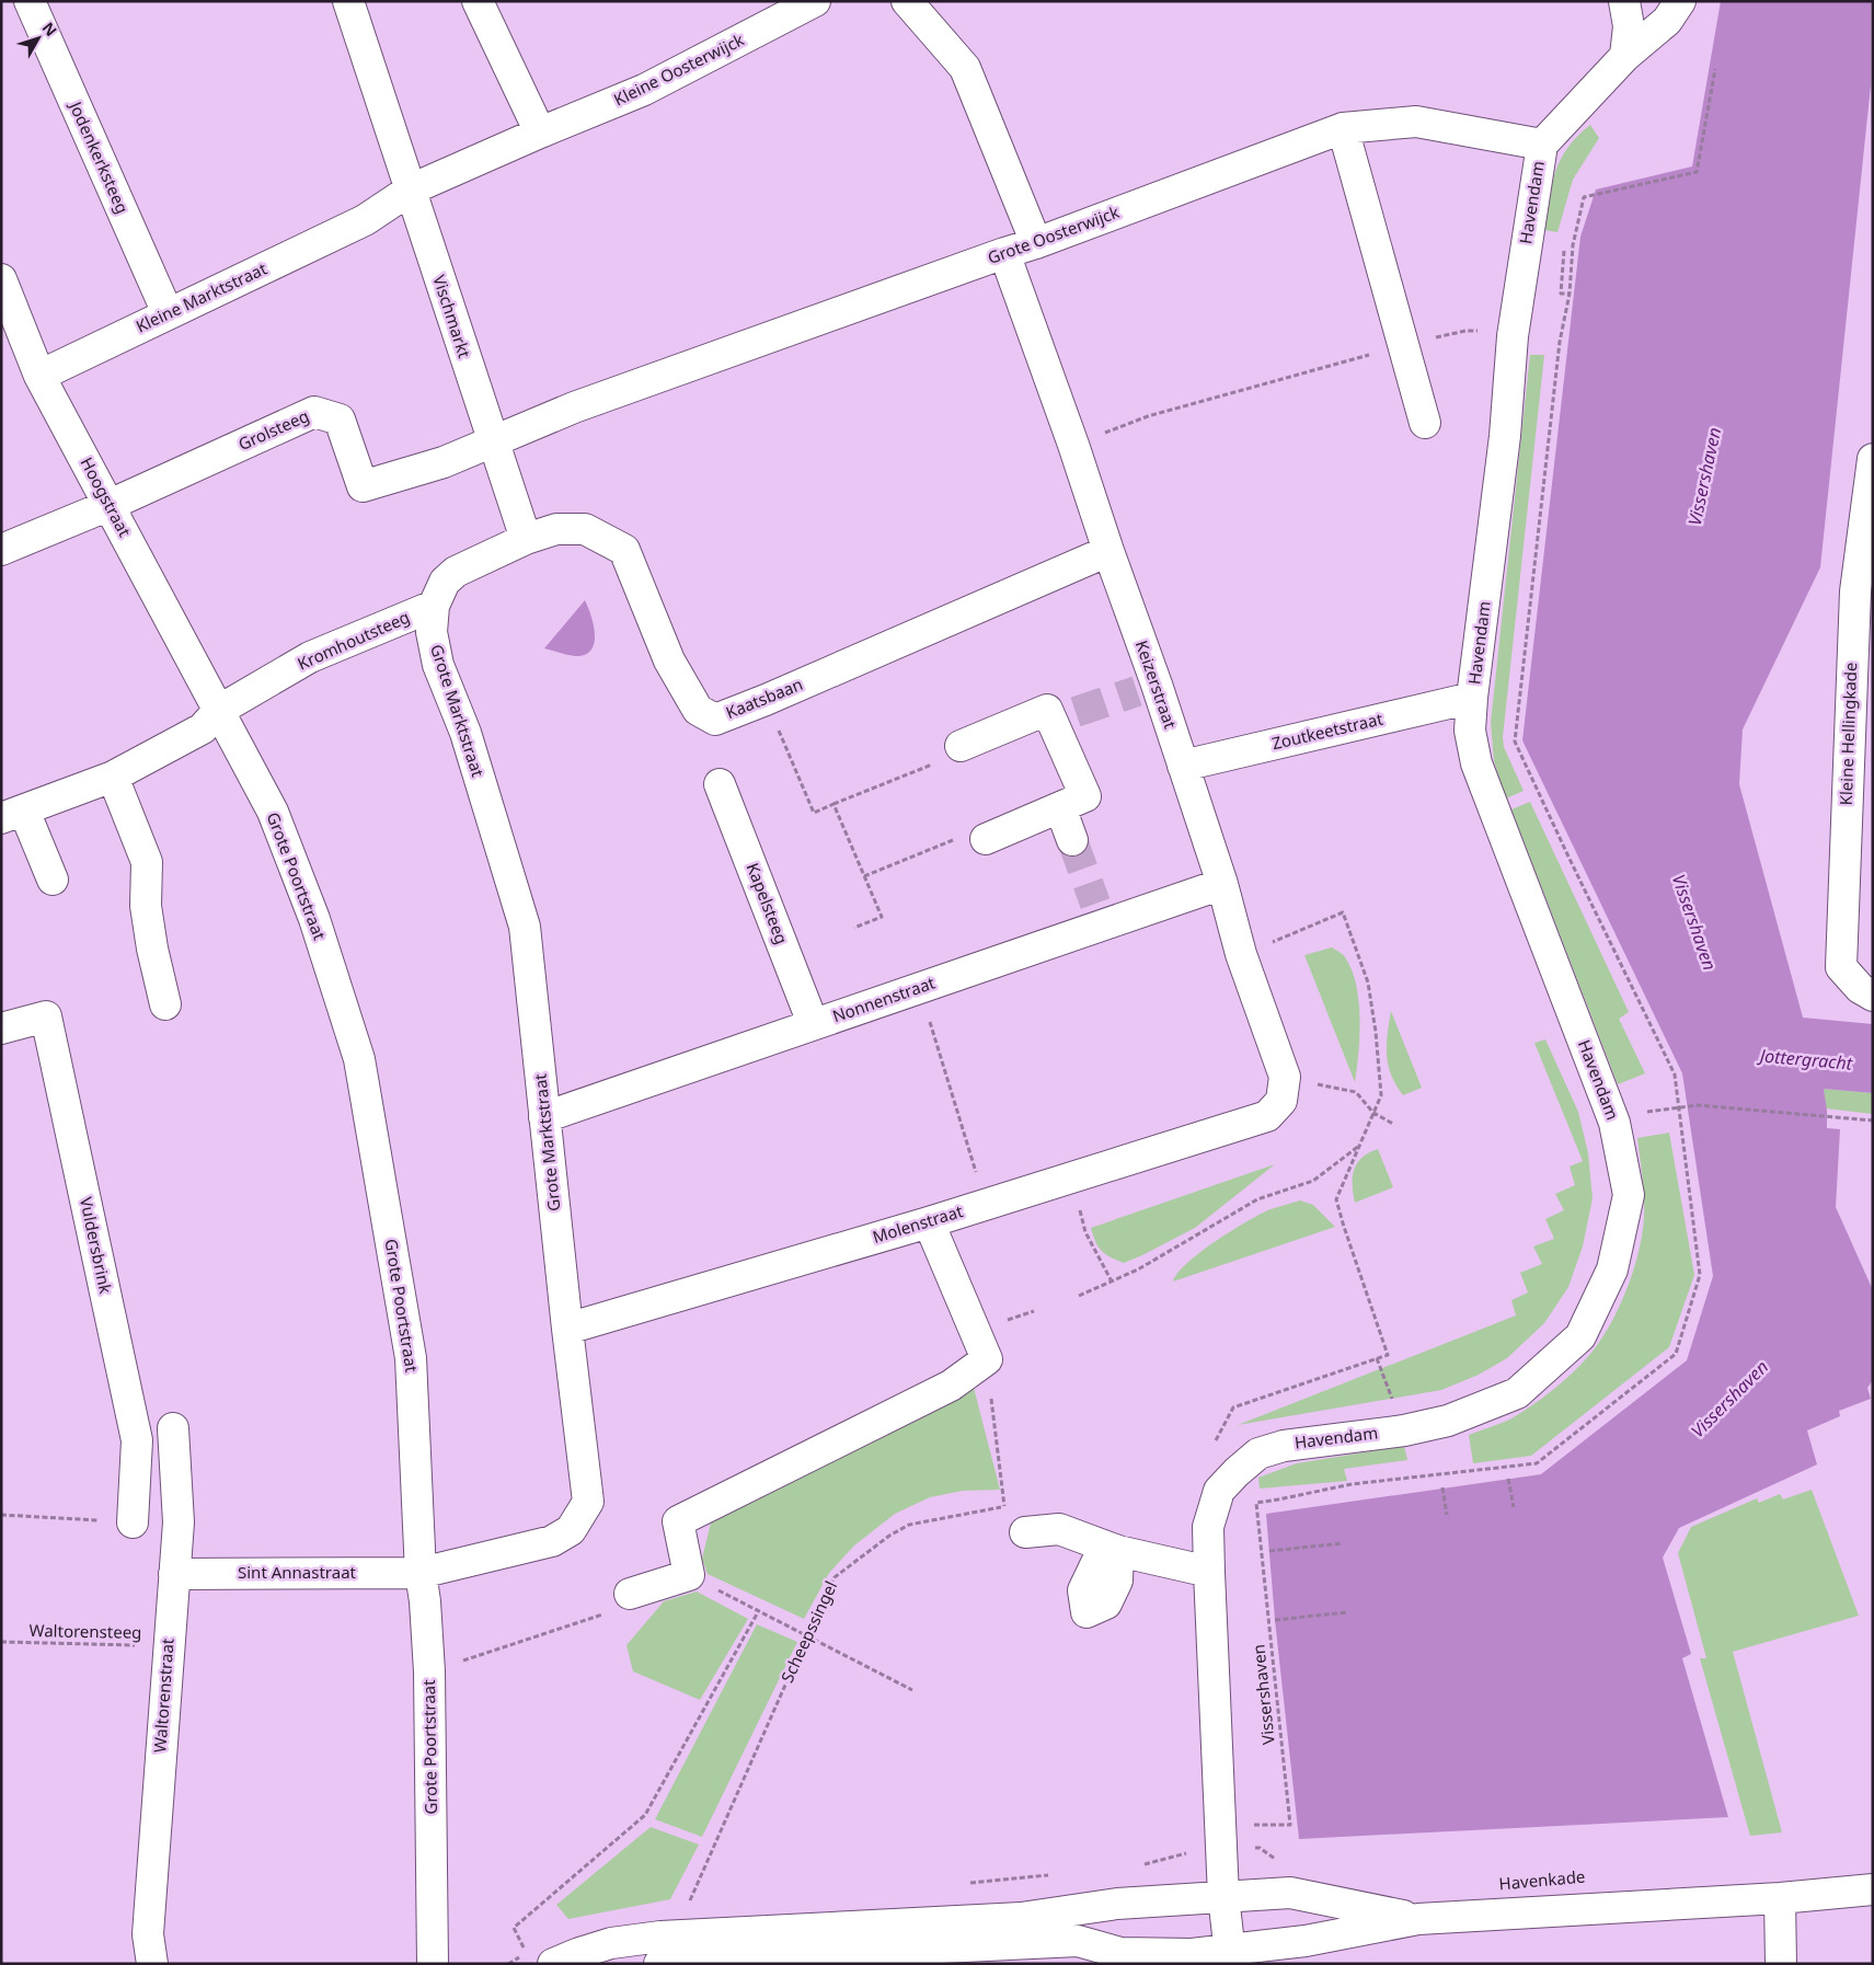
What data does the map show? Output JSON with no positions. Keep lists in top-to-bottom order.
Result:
{
  "streets": {
    "street": [
      "Kleine Oosterwijck",
      "Jodenkerksteeg",
      "Havendam",
      "Grote Oosterwijck",
      "Kleine Marktstraat",
      "Vischmarkt",
      "Grolsteeg",
      "Hoogstraat",
      "Kromhoutsteeg",
      "Keizerstraat",
      "Kaatsbaan",
      "Grote Marktstraat",
      "Zoutkeetstraat",
      "Kleine Hellingkade",
      "Grote Poortstraat",
      "Kapelsteeg",
      "Nonnenstraat",
      "Molenstraat",
      "Vuldersbrink",
      "Sint Annastraat",
      "Waltorenstraat",
      "Havenkade"
    ],
    "path": ["Waltorensteeg", "Scheepssingel", "Vissershaven"]
  },
  "crossings": [
    ["Jodenkerksteeg", "Kleine Marktstraat"],
    ["Havendam", "Grote Oosterwijck"],
    ["Havendam", "Zoutkeetstraat"],
    ["Havendam", "Vissershaven"],
    ["Havendam", "Havenkade"],
    ["Grote Oosterwijck", "Vischmarkt"],
    ["Grote Oosterwijck", "Grolsteeg"],
    ["Grote Oosterwijck", "Keizerstraat"],
    ["Kleine Marktstraat", "Vischmarkt"],
    ["Kleine Marktstraat", "Hoogstraat"],
    ["Vischmarkt", "Grolsteeg"],
    ["Vischmarkt", "Kaatsbaan"],
    ["Grolsteeg", "Hoogstraat"],
    ["Hoogstraat", "Kromhoutsteeg"],
    ["Hoogstraat", "Grote Poortstraat"],
    ["Kromhoutsteeg", "Kaatsbaan"],
    ["Kromhoutsteeg", "Grote Marktstraat"],
    ["Kromhoutsteeg", "Grote Poortstraat"],
    ["Keizerstraat", "Kaatsbaan"],
    ["Keizerstraat", "Zoutkeetstraat"],
    ["Keizerstraat", "Nonnenstraat"],
    ["Keizerstraat", "Molenstraat"],
    ["Kaatsbaan", "Grote Marktstraat"],
    ["Grote Marktstraat", "Grote Poortstraat"],
    ["Grote Marktstraat", "Nonnenstraat"],
    ["Grote Marktstraat", "Molenstraat"],
    ["Grote Marktstraat", "Sint Annastraat"],
    ["Grote Poortstraat", "Sint Annastraat"],
    ["Kapelsteeg", "Nonnenstraat"],
    ["Sint Annastraat", "Waltorenstraat"],
    ["Waltorensteeg", "Waltorenstraat"]
  ],
  "water": ["Vissershaven", "Jottergracht"],
  "north": "top right"
}
